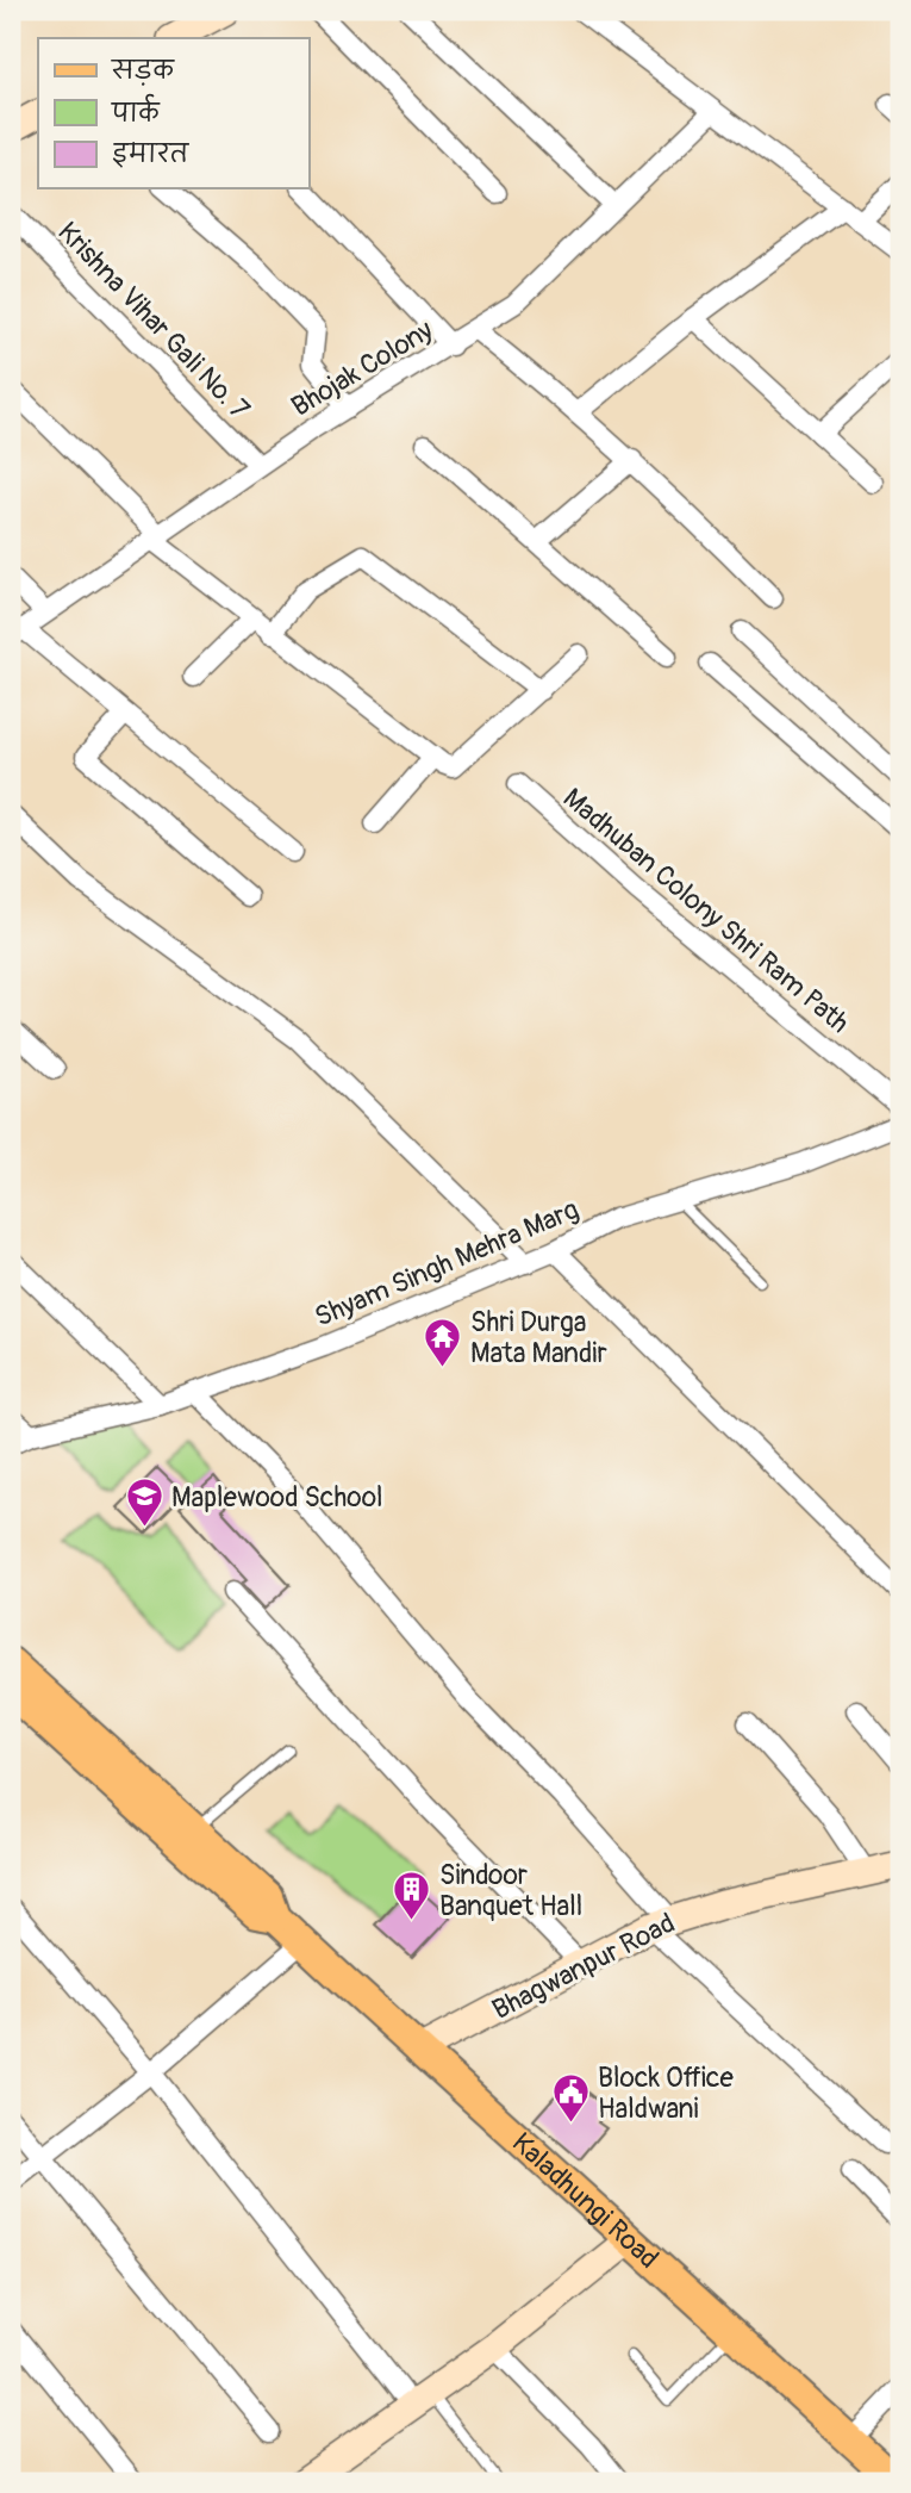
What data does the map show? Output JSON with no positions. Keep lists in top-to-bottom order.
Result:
{
  "streets": {
    "main road": ["Kaladhungi Road"],
    "street": [
      "Krishna Vihar Gali No. 7",
      "Bhojak Colony",
      "Madhuban Colony Shri Ram Path",
      "Shyam Singh Mehra Marg",
      "Bhagwanpur Road"
    ]
  },
  "crossings": [
    ["Krishna Vihar Gali No. 7", "Bhojak Colony"],
    ["Bhagwanpur Road", "Kaladhungi Road"]
  ],
  "places": {
    "temple": ["Shri Durga Mata Mandir"],
    "school or university": ["Maplewood School"],
    "building": ["Sindoor Banquet Hall"],
    "public building": ["Block Office Haldwani"]
  },
  "legend": ["सड़क", "पार्क", "इमारत"]
}
